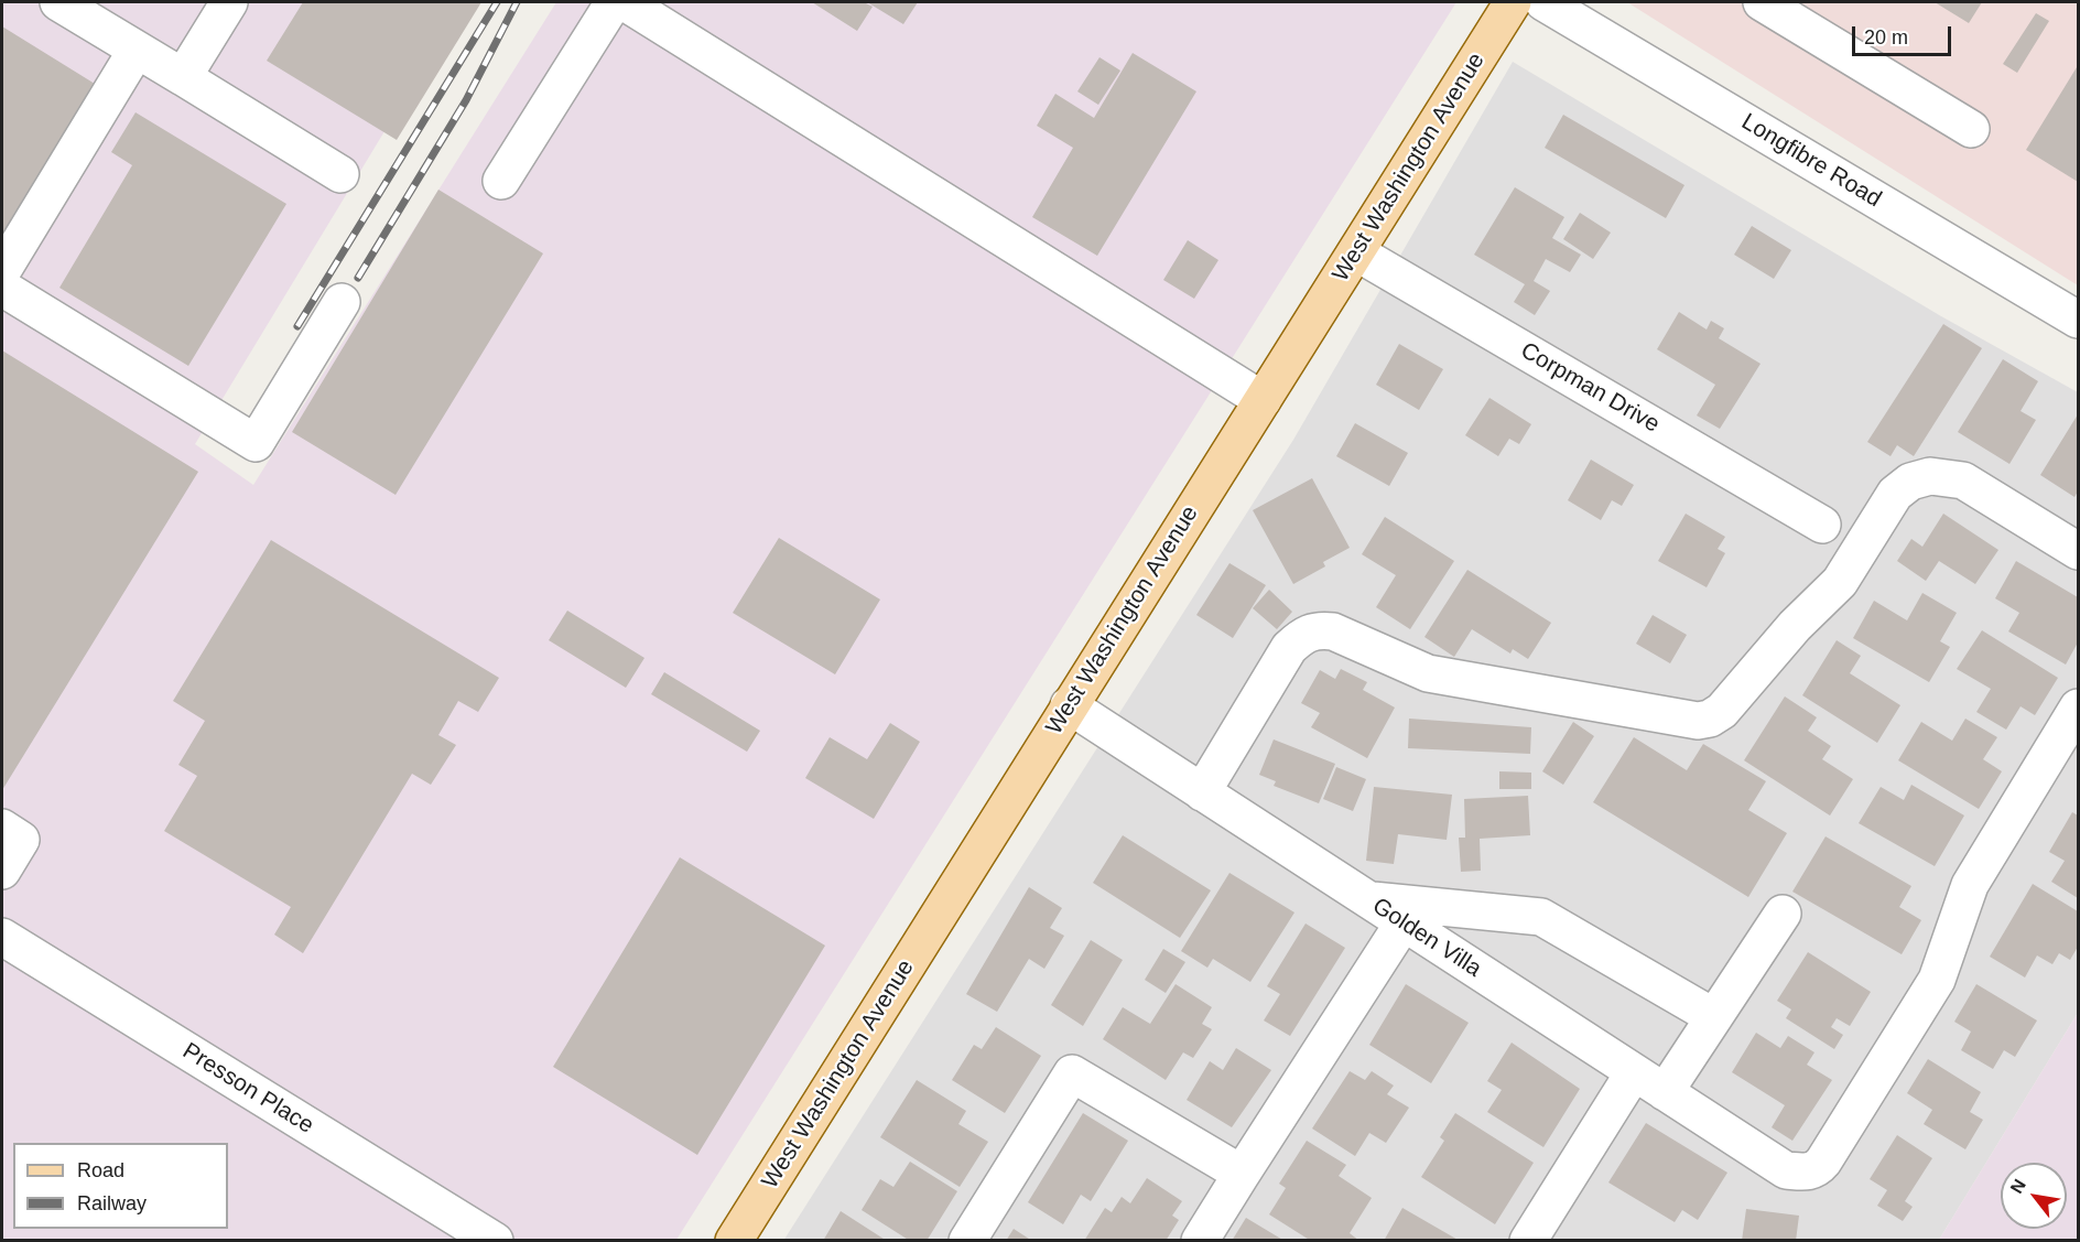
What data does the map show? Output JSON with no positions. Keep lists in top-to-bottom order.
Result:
{
  "streets": {
    "main road": ["West Washington Avenue"],
    "street": [
      "Longfibre Road",
      "Corpman Drive",
      "Golden Villa",
      "Presson Place"
    ]
  },
  "crossings": [
    ["West Washington Avenue", "Corpman Drive"],
    ["West Washington Avenue", "Golden Villa"]
  ],
  "legend": ["Road", "Railway"],
  "scale_bar": "20 m",
  "north": "top left"
}
